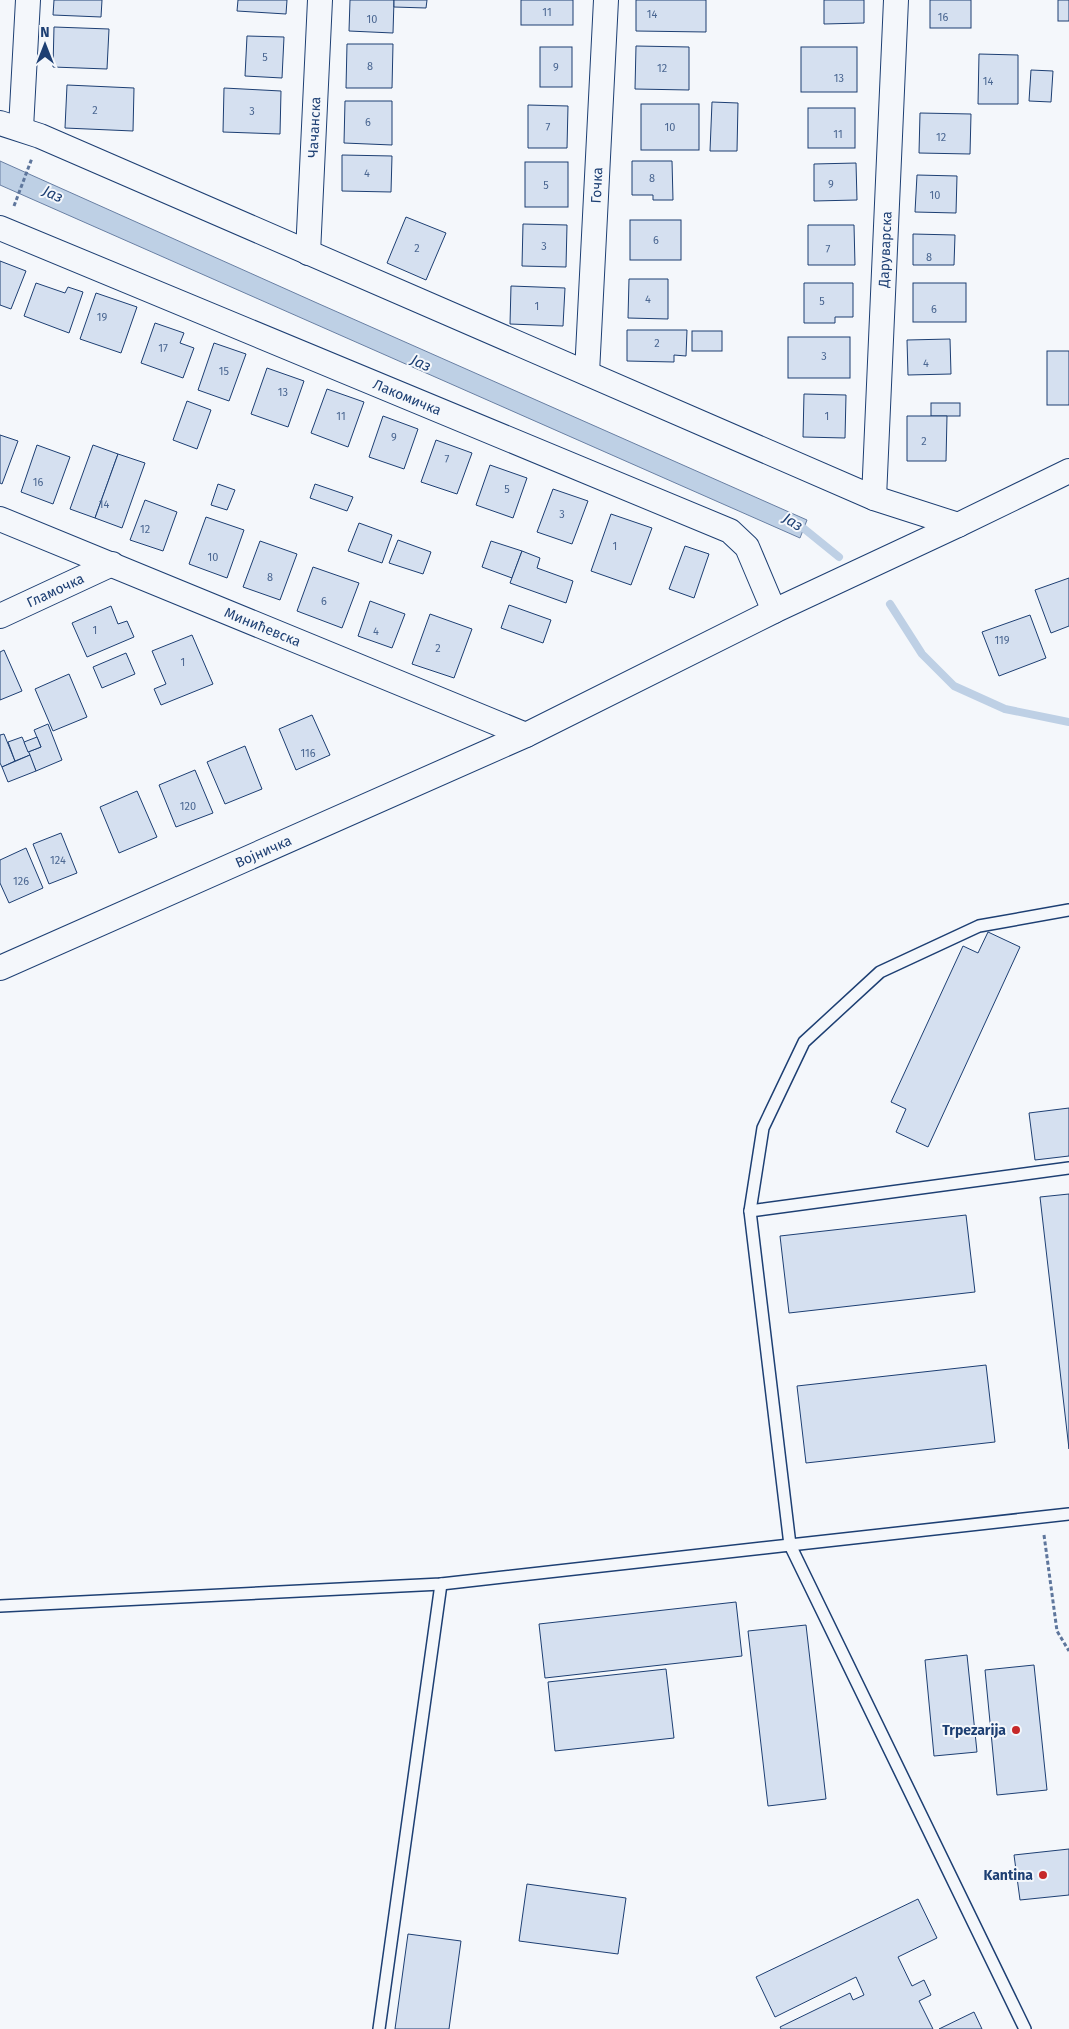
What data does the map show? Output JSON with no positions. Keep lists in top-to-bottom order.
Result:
{
  "streets": {
    "street": [
      "Чачанска",
      "Гочка",
      "Даруварска",
      "Лакомичка",
      "Гламочка",
      "Минићевска",
      "Војничка"
    ]
  },
  "crossings": [
    ["Лакомичка", "Војничка"],
    ["Гламочка", "Минићевска"],
    ["Минићевска", "Војничка"]
  ],
  "water": ["Јаз"],
  "places": ["Trpezarija", "Kantina"],
  "house_numbers": [
    "11",
    "14",
    "16",
    "10",
    "5",
    "8",
    "9",
    "12",
    "13",
    "14",
    "2",
    "3",
    "6",
    "7",
    "10",
    "11",
    "12",
    "4",
    "8",
    "9",
    "5",
    "10",
    "6",
    "3",
    "2",
    "7",
    "8",
    "4",
    "5",
    "1",
    "6",
    "19",
    "2",
    "17",
    "3",
    "4",
    "15",
    "13",
    "11",
    "1",
    "9",
    "2",
    "7",
    "16",
    "5",
    "14",
    "3",
    "12",
    "1",
    "10",
    "8",
    "6",
    "1",
    "4",
    "119",
    "2",
    "1",
    "116",
    "120",
    "124",
    "126"
  ],
  "north": "top"
}
